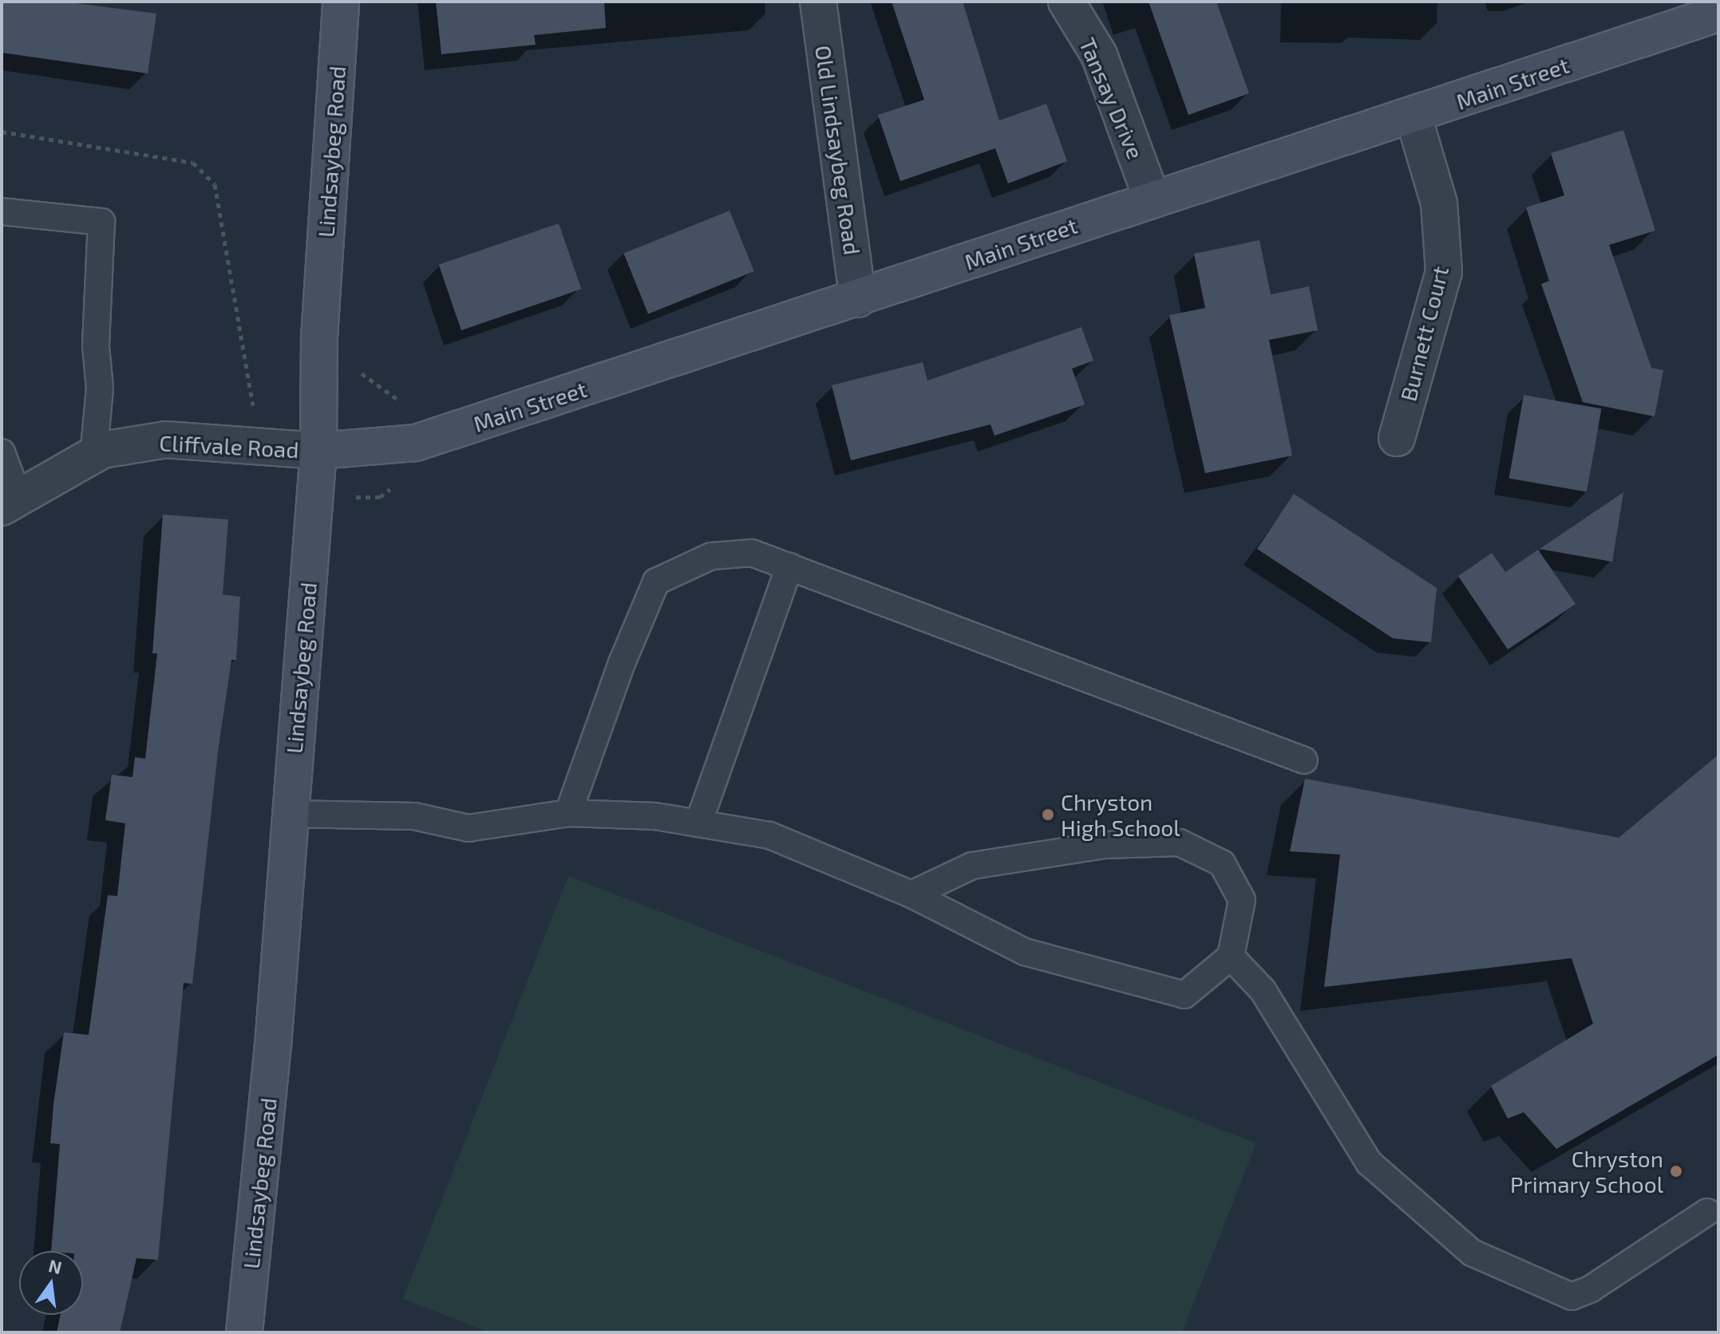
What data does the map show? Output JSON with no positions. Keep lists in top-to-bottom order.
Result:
{
  "streets": {
    "street": [
      "Main Street",
      "Tansay Drive",
      "Old Lindsaybeg Road",
      "Lindsaybeg Road",
      "Burnett Court",
      "Cliffvale Road"
    ]
  },
  "crossings": [
    ["Main Street", "Tansay Drive"],
    ["Main Street", "Old Lindsaybeg Road"],
    ["Main Street", "Lindsaybeg Road"],
    ["Main Street", "Burnett Court"],
    ["Main Street", "Cliffvale Road"],
    ["Lindsaybeg Road", "Cliffvale Road"]
  ],
  "places": ["Chryston High School", "Chryston Primary School"],
  "north": "top"
}
